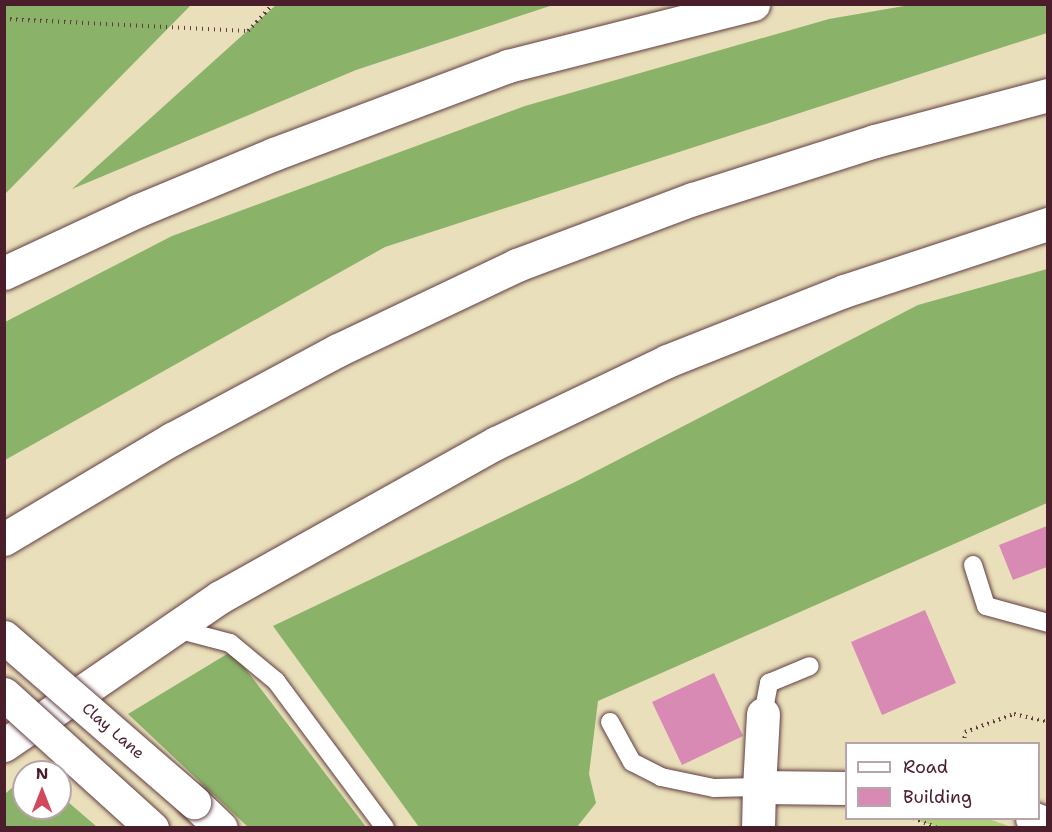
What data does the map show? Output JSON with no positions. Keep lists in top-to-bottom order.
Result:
{
  "streets": {
    "main road": ["Clay Lane"]
  },
  "legend": ["Road", "Building"],
  "north": "top"
}
